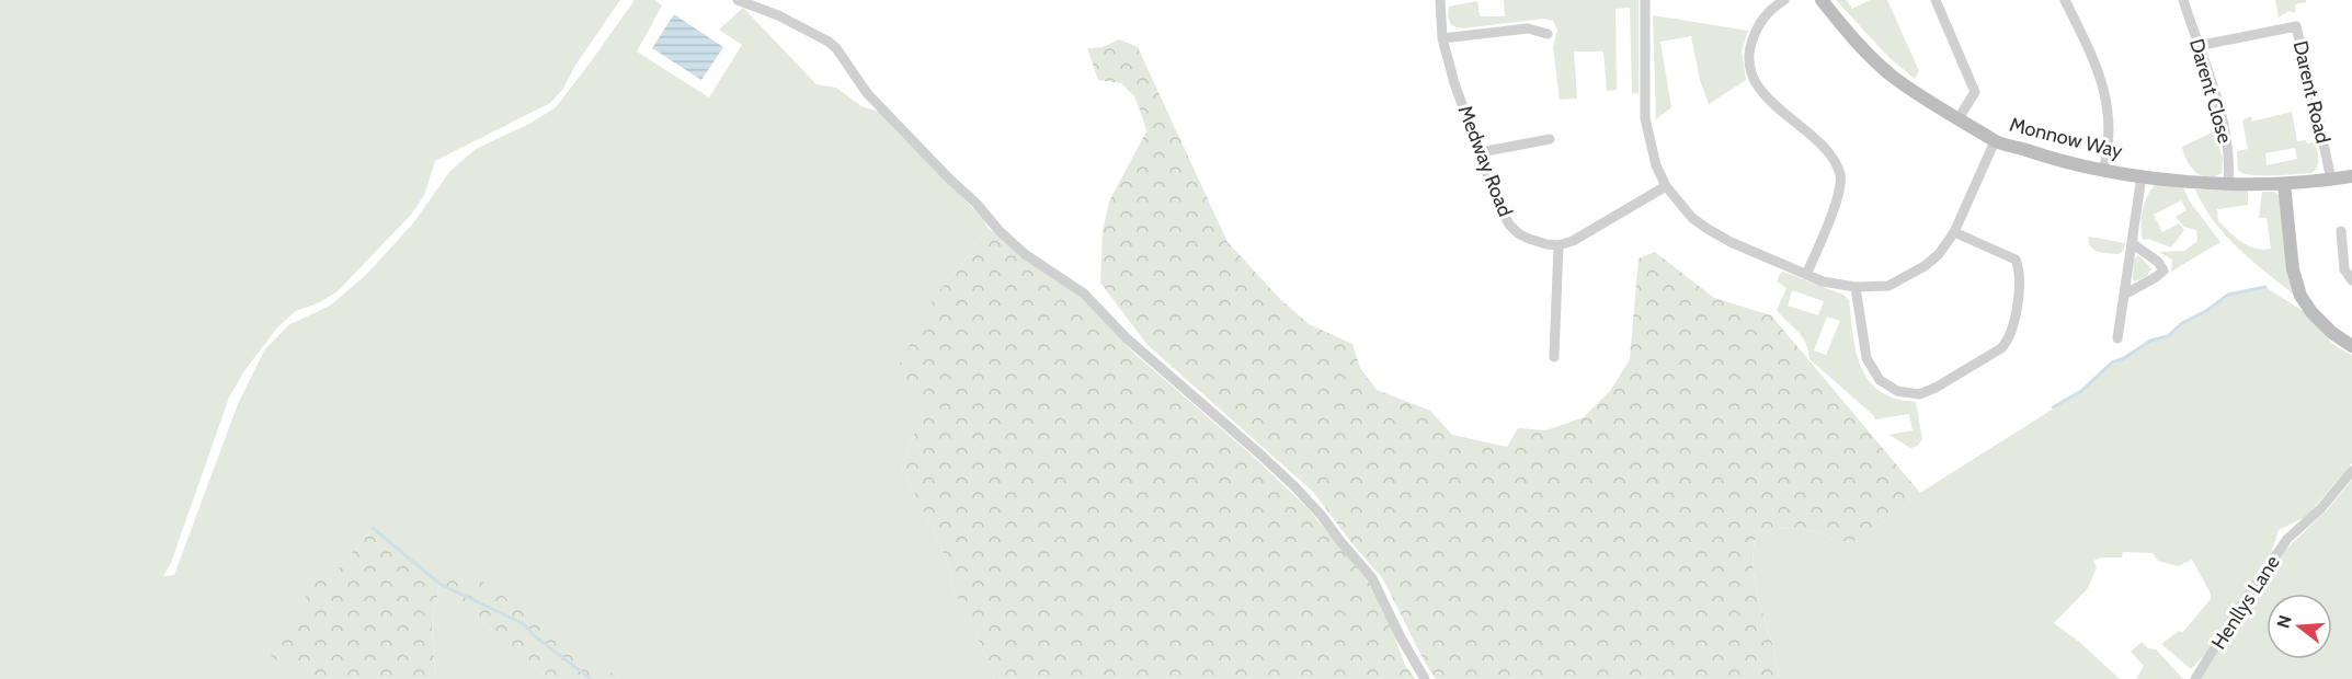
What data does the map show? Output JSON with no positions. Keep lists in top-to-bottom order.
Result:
{
  "streets": {
    "street": [
      "Darent Close",
      "Darent Road",
      "Monnow Way",
      "Medway Road",
      "Henllys Lane"
    ]
  },
  "crossings": [
    ["Darent Close", "Darent Road"],
    ["Darent Close", "Monnow Way"],
    ["Darent Road", "Monnow Way"]
  ],
  "north": "left"
}
